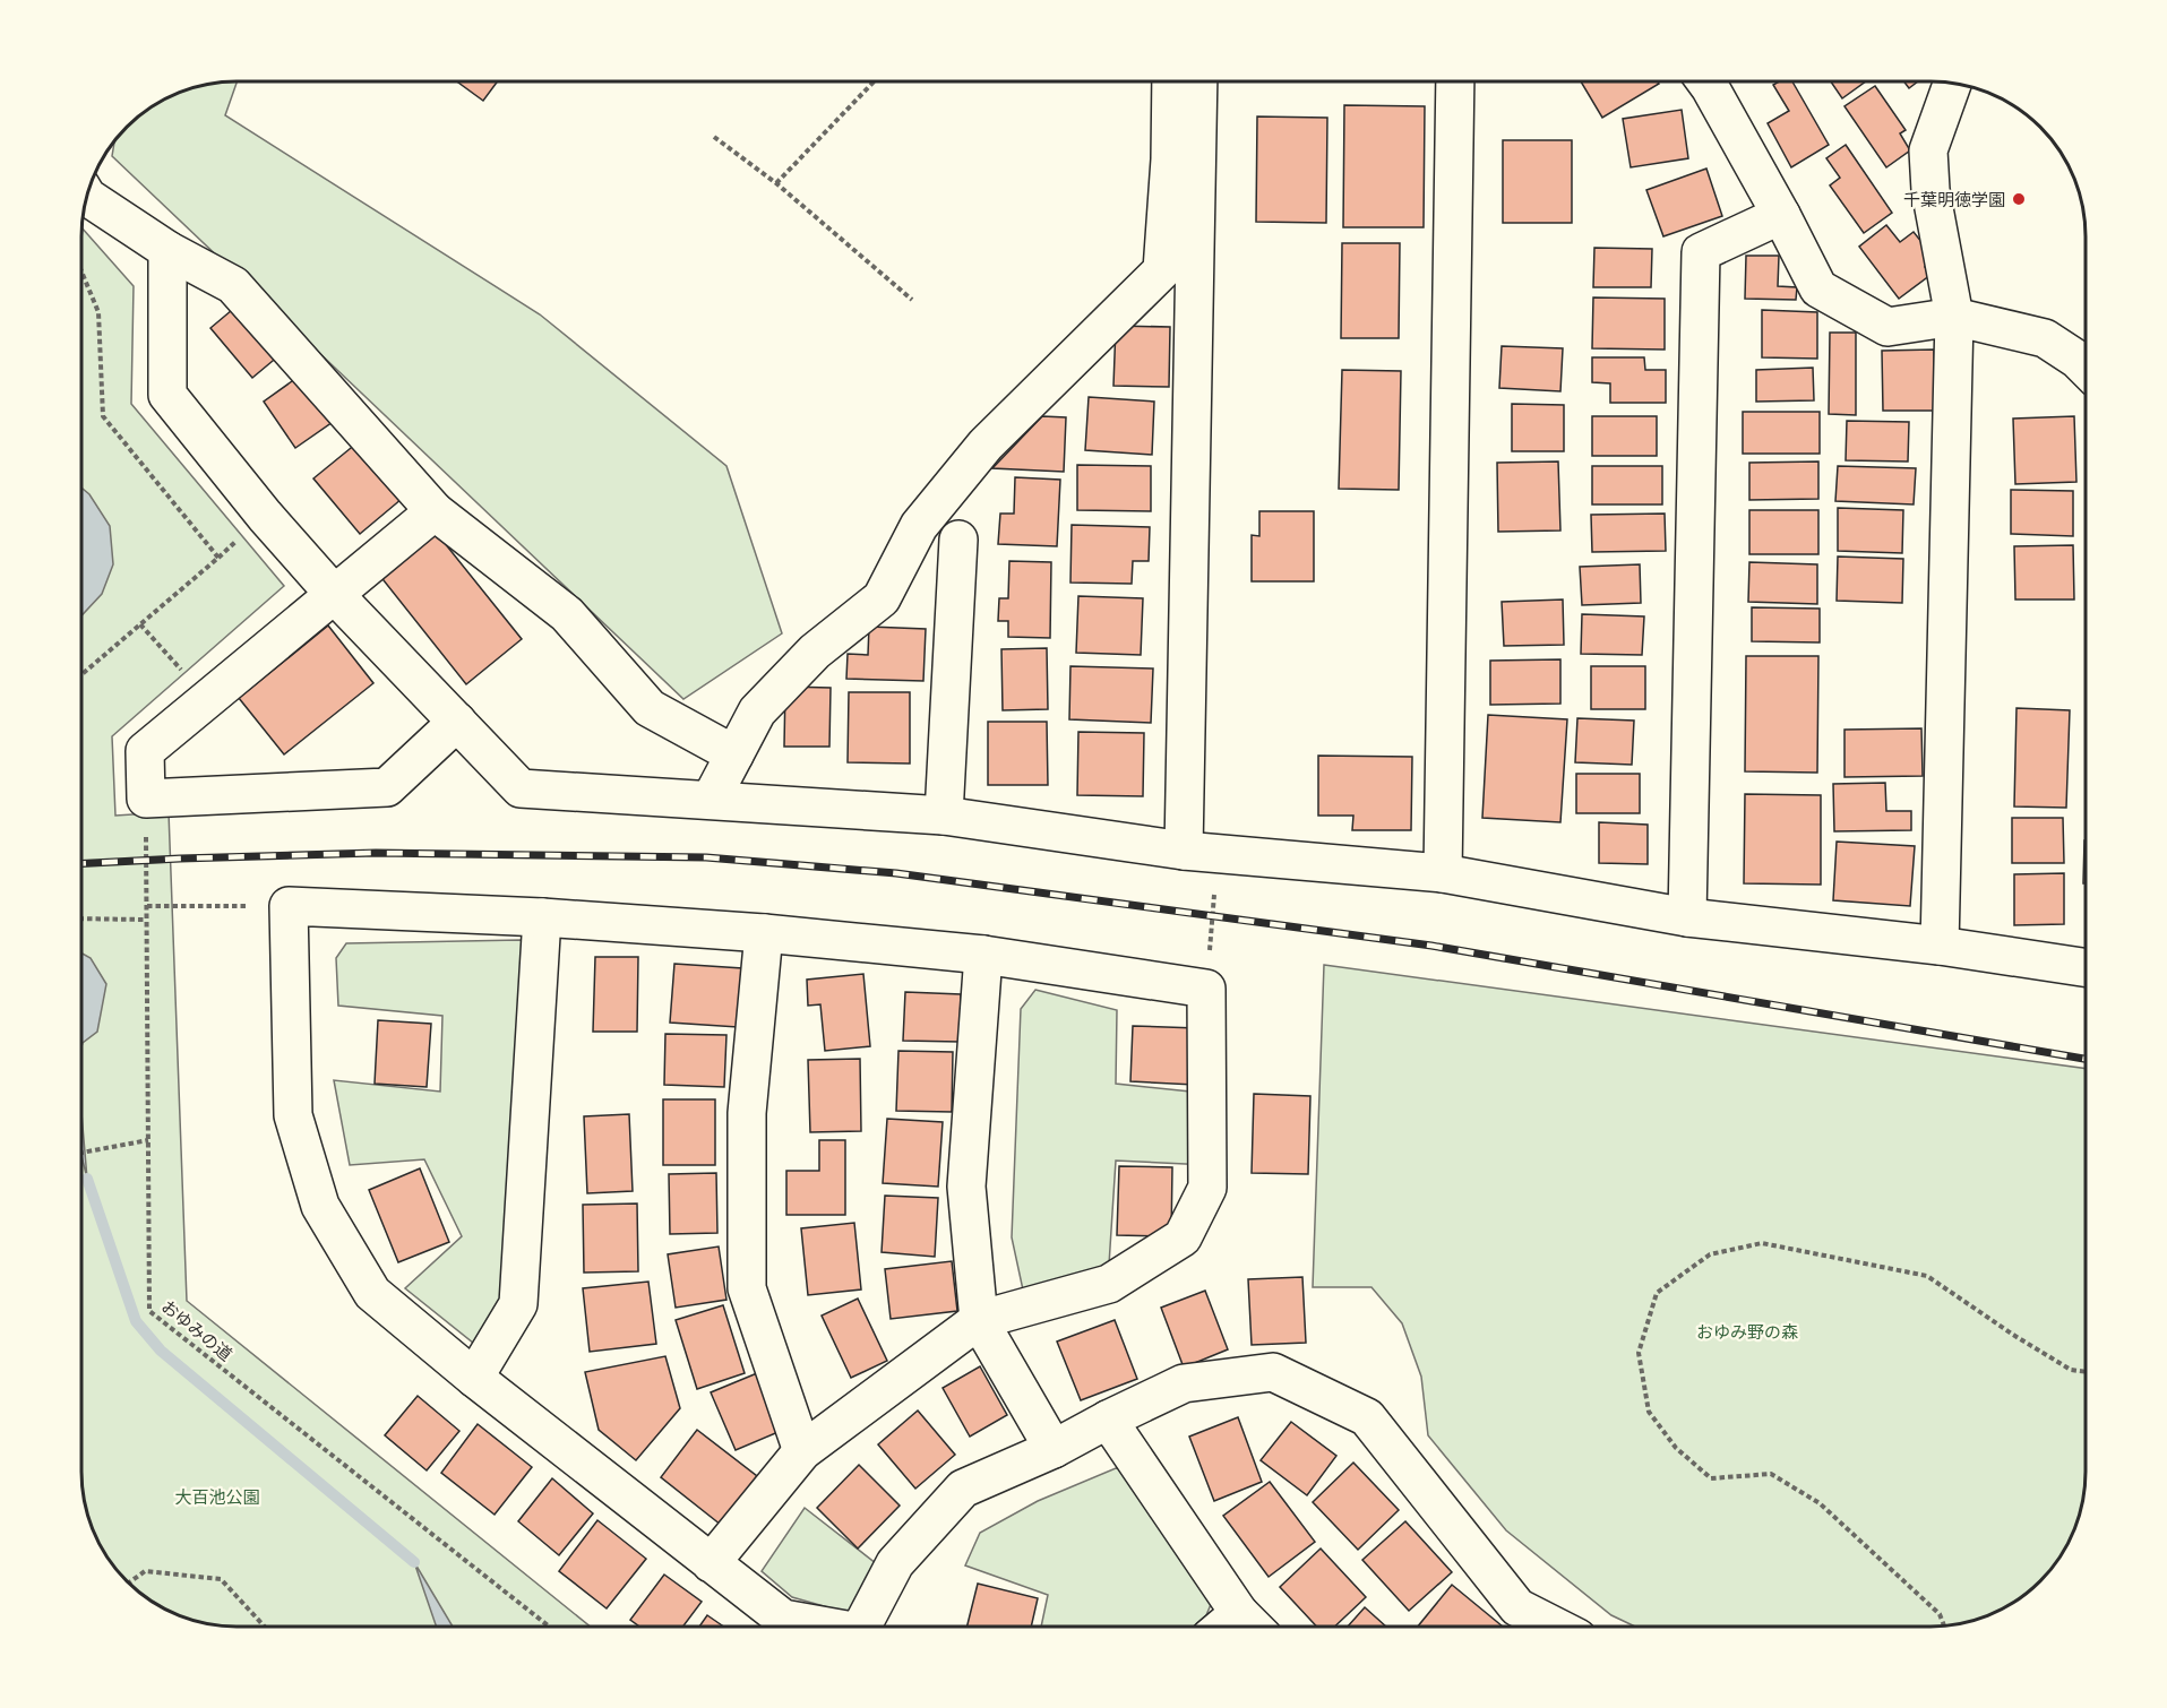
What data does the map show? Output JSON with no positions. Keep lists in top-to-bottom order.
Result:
{
  "streets": {
    "path": ["おゆみの道"]
  },
  "parks": ["おゆみ野の森", "大百池公園"],
  "places": ["千葉明徳学園"]
}
